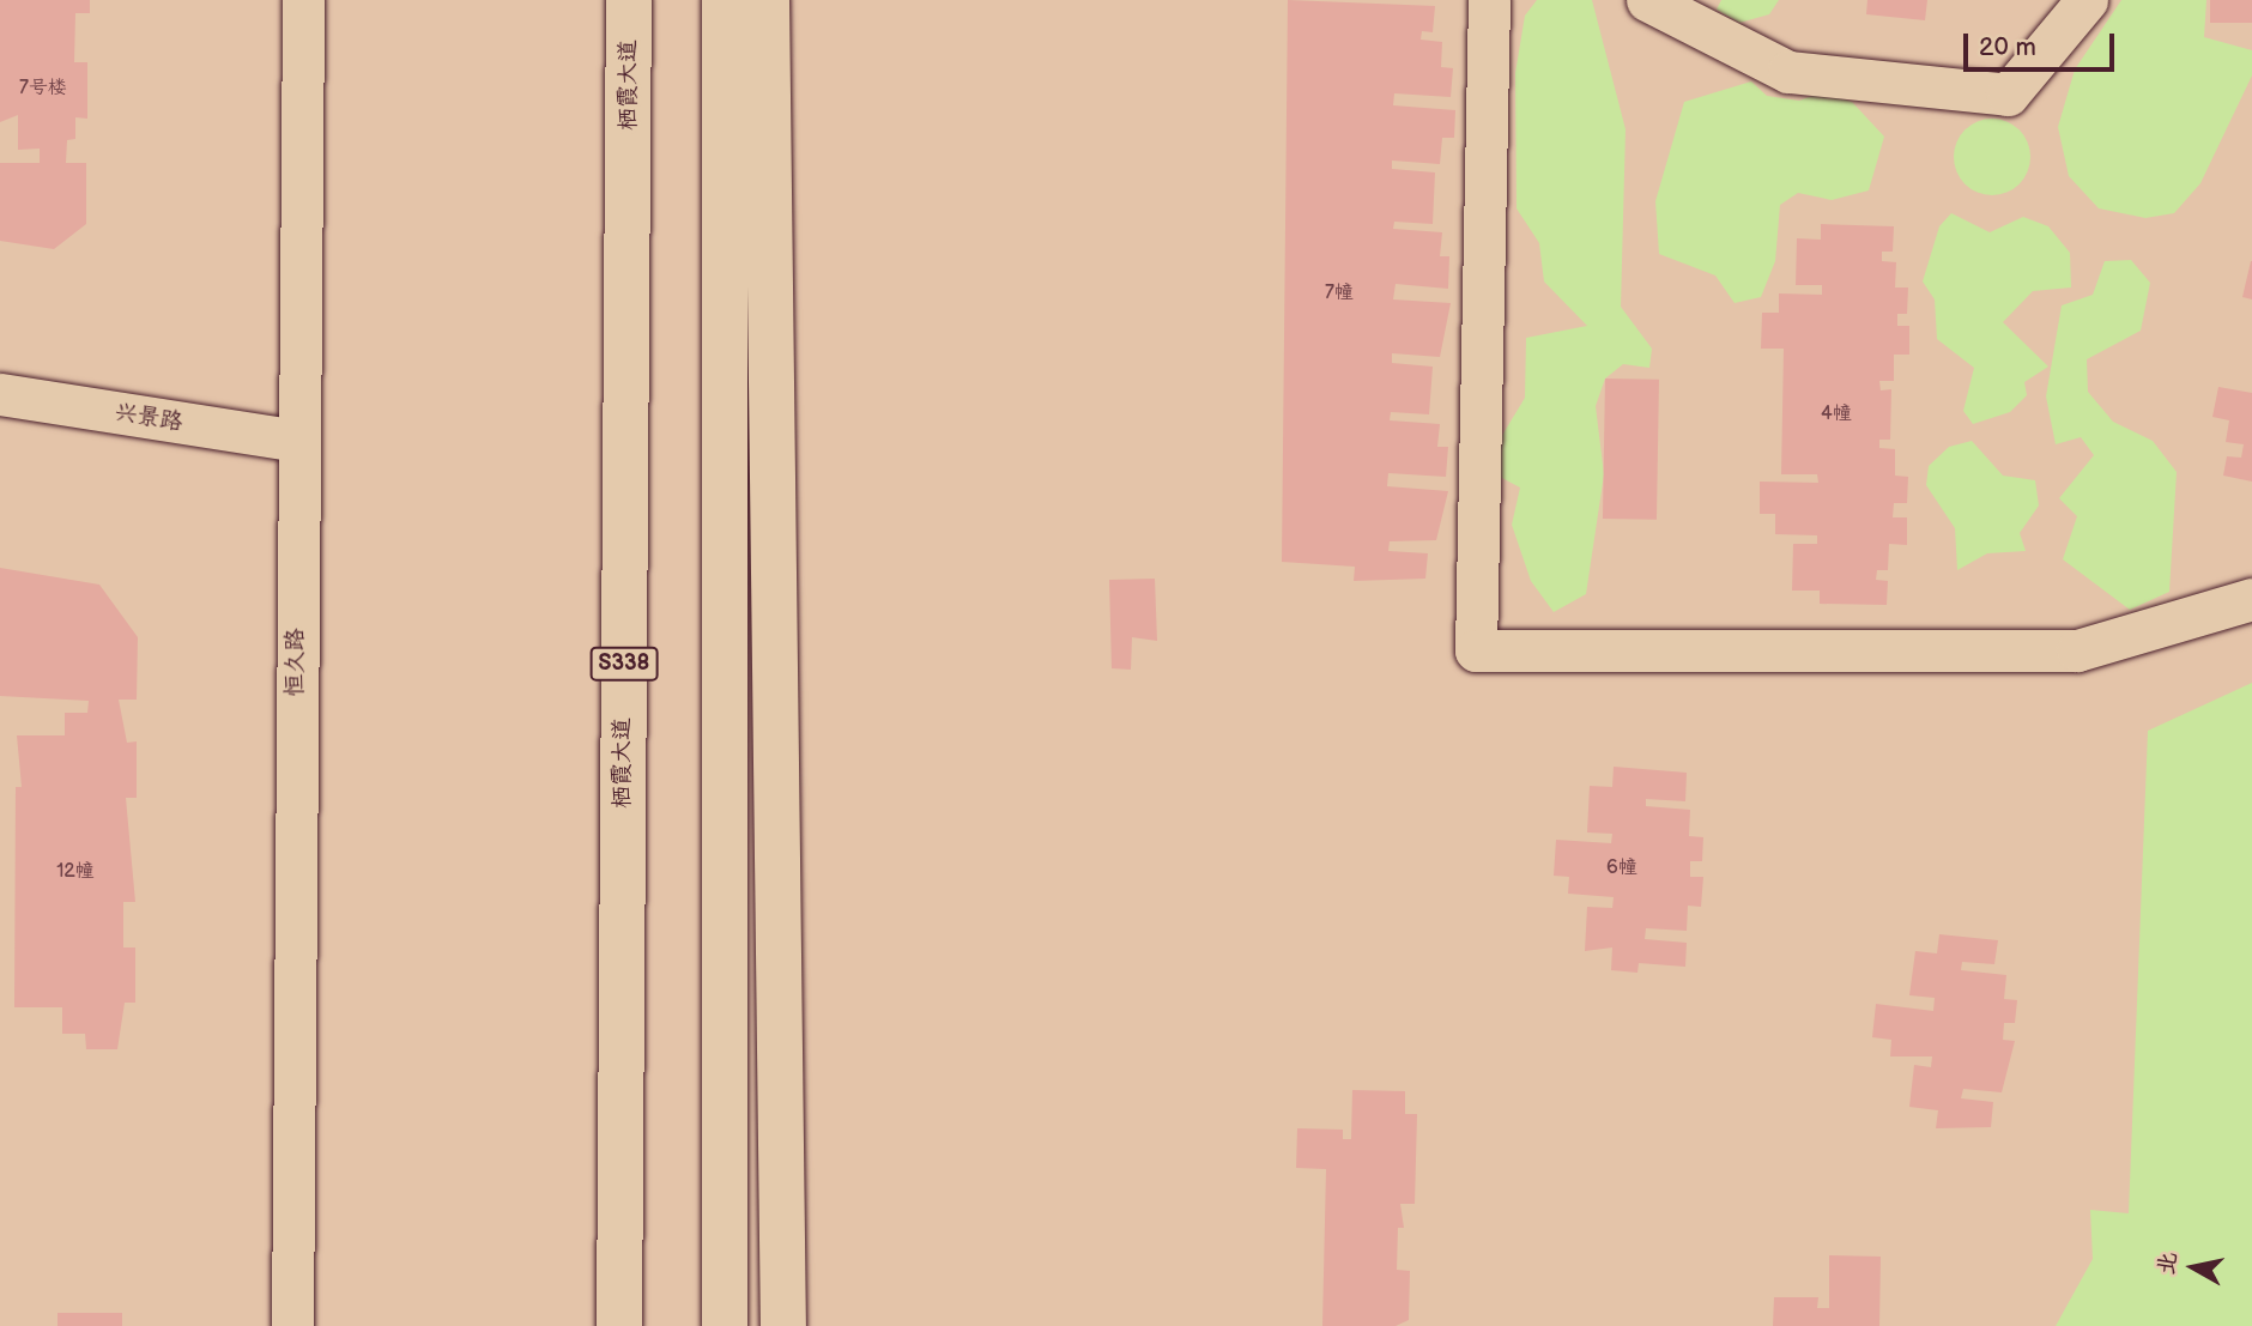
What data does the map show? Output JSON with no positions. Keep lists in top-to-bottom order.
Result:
{
  "streets": {
    "main road": ["栖霞大道", "S338"],
    "street": ["兴景路", "恒久路"]
  },
  "crossings": [
    ["兴景路", "恒久路"]
  ],
  "house_numbers": [
    "7号楼",
    "7幢",
    "4幢",
    "6幢",
    "12幢"
  ],
  "scale_bar": "20 m",
  "north": "left"
}
